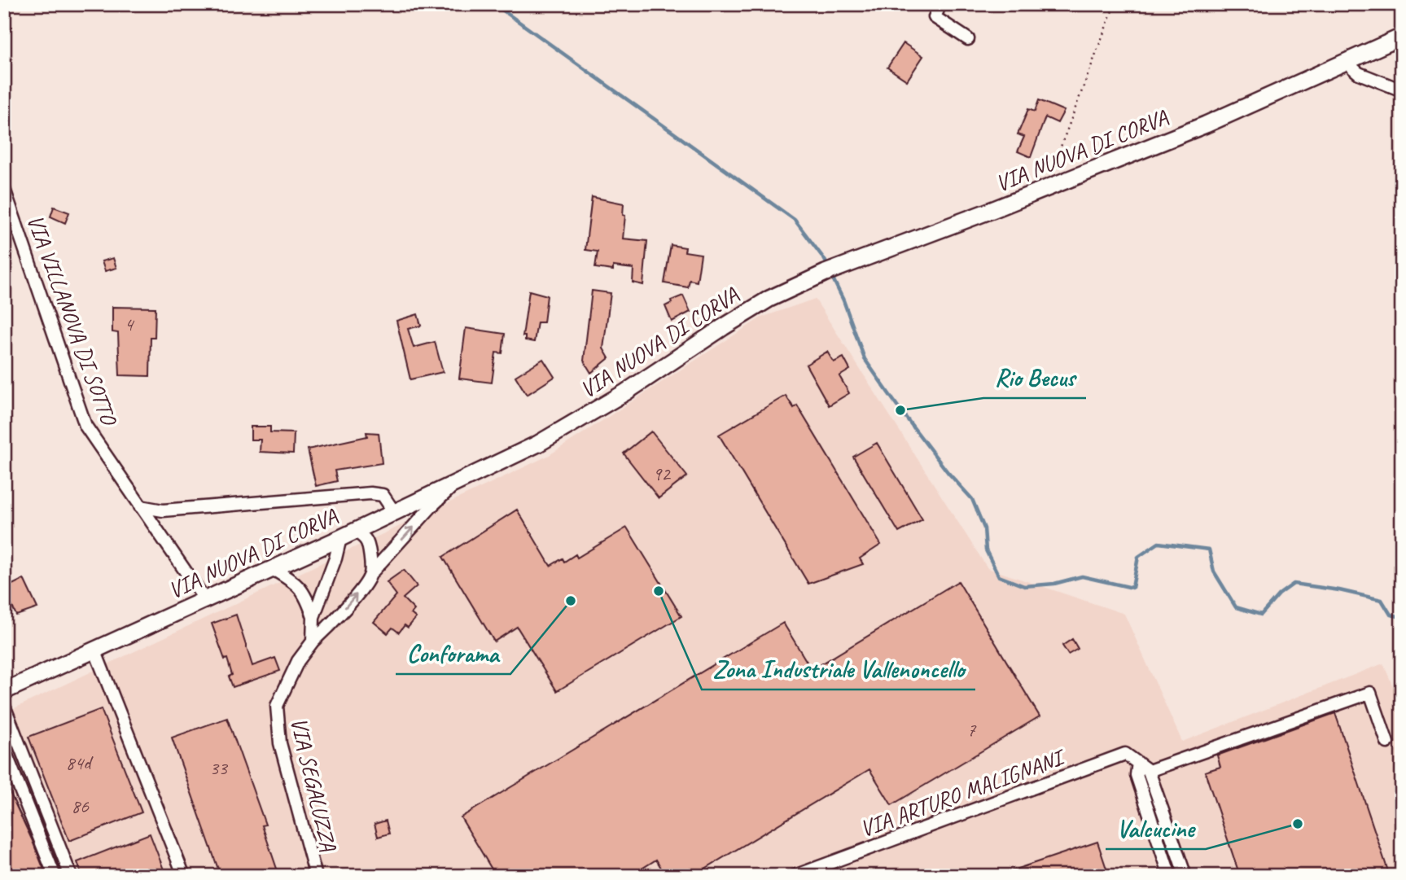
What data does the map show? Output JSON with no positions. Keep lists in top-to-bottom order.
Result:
{
  "streets": {
    "main road": ["VIA NUOVA DI CORVA"],
    "street": ["VIA VILLANOVA DI SOTTO", "VIA SEGALUZZA", "VIA ARTURO MALIGNANI"]
  },
  "crossings": [
    ["VIA NUOVA DI CORVA", "VIA VILLANOVA DI SOTTO"],
    ["VIA NUOVA DI CORVA", "VIA SEGALUZZA"]
  ],
  "places": [
    "Rio Becus",
    "Zona Industriale Vallenoncello",
    "Conforama",
    "Valcucine"
  ],
  "house_numbers": [
    "4",
    "92",
    "7",
    "84d",
    "33",
    "86"
  ]
}
